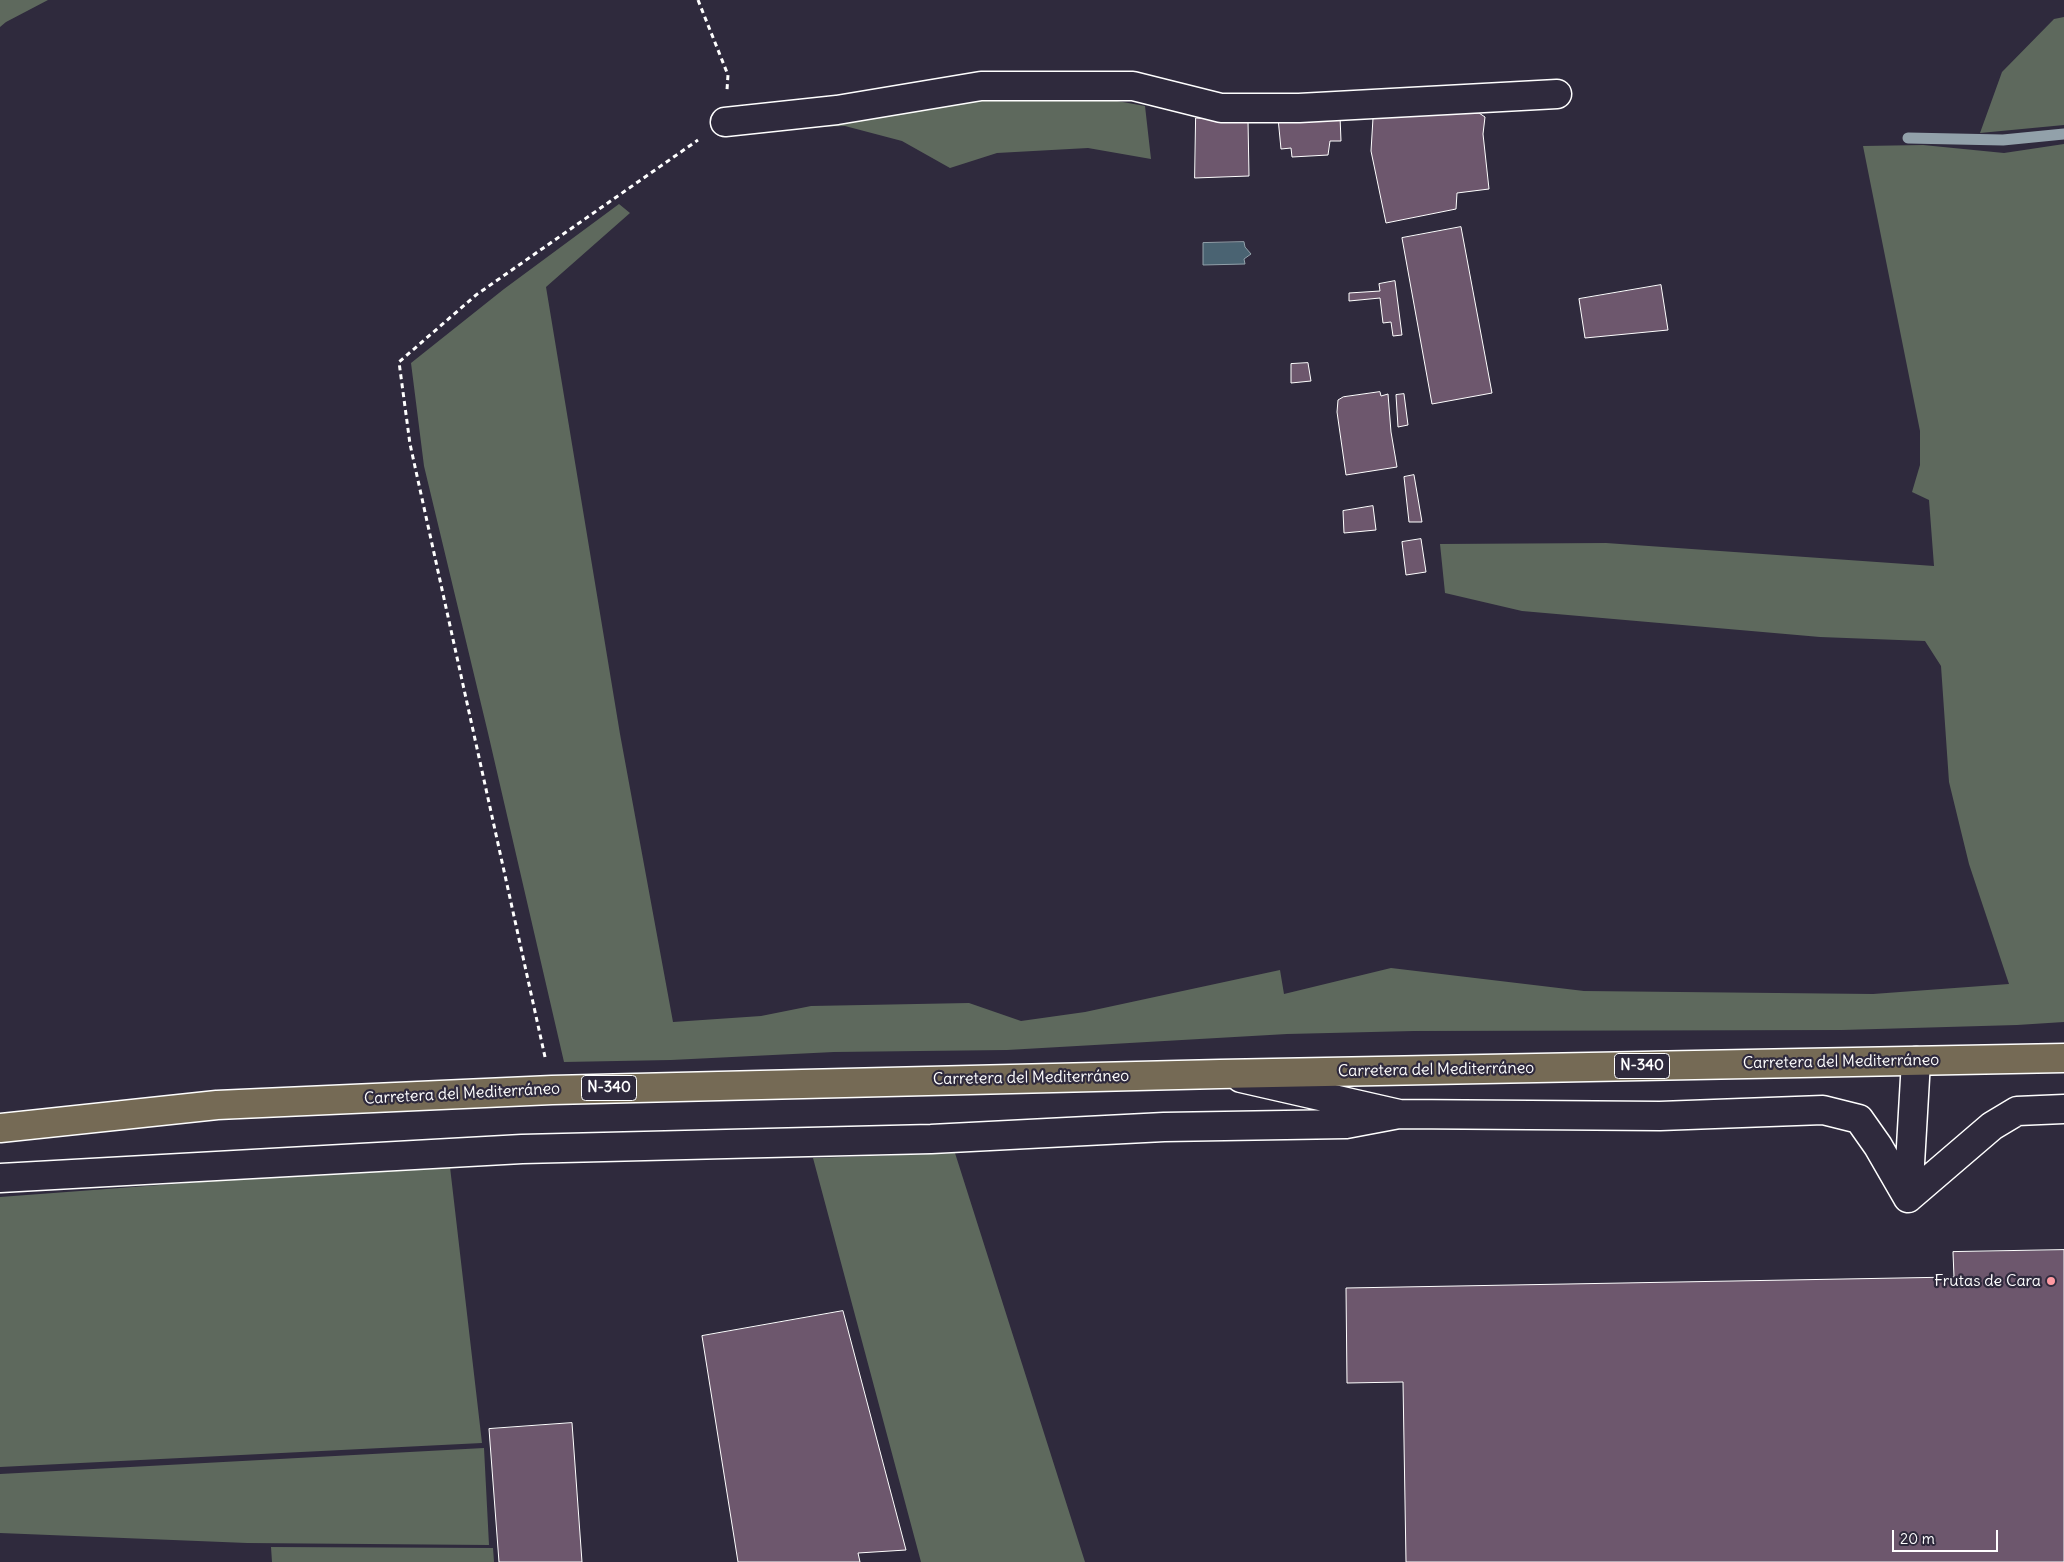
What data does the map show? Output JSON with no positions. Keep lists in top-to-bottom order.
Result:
{
  "streets": {
    "highway": ["Carretera del Mediterráneo", "N-340"]
  },
  "places": ["Frutas de Cara"],
  "scale_bar": "20 m"
}
